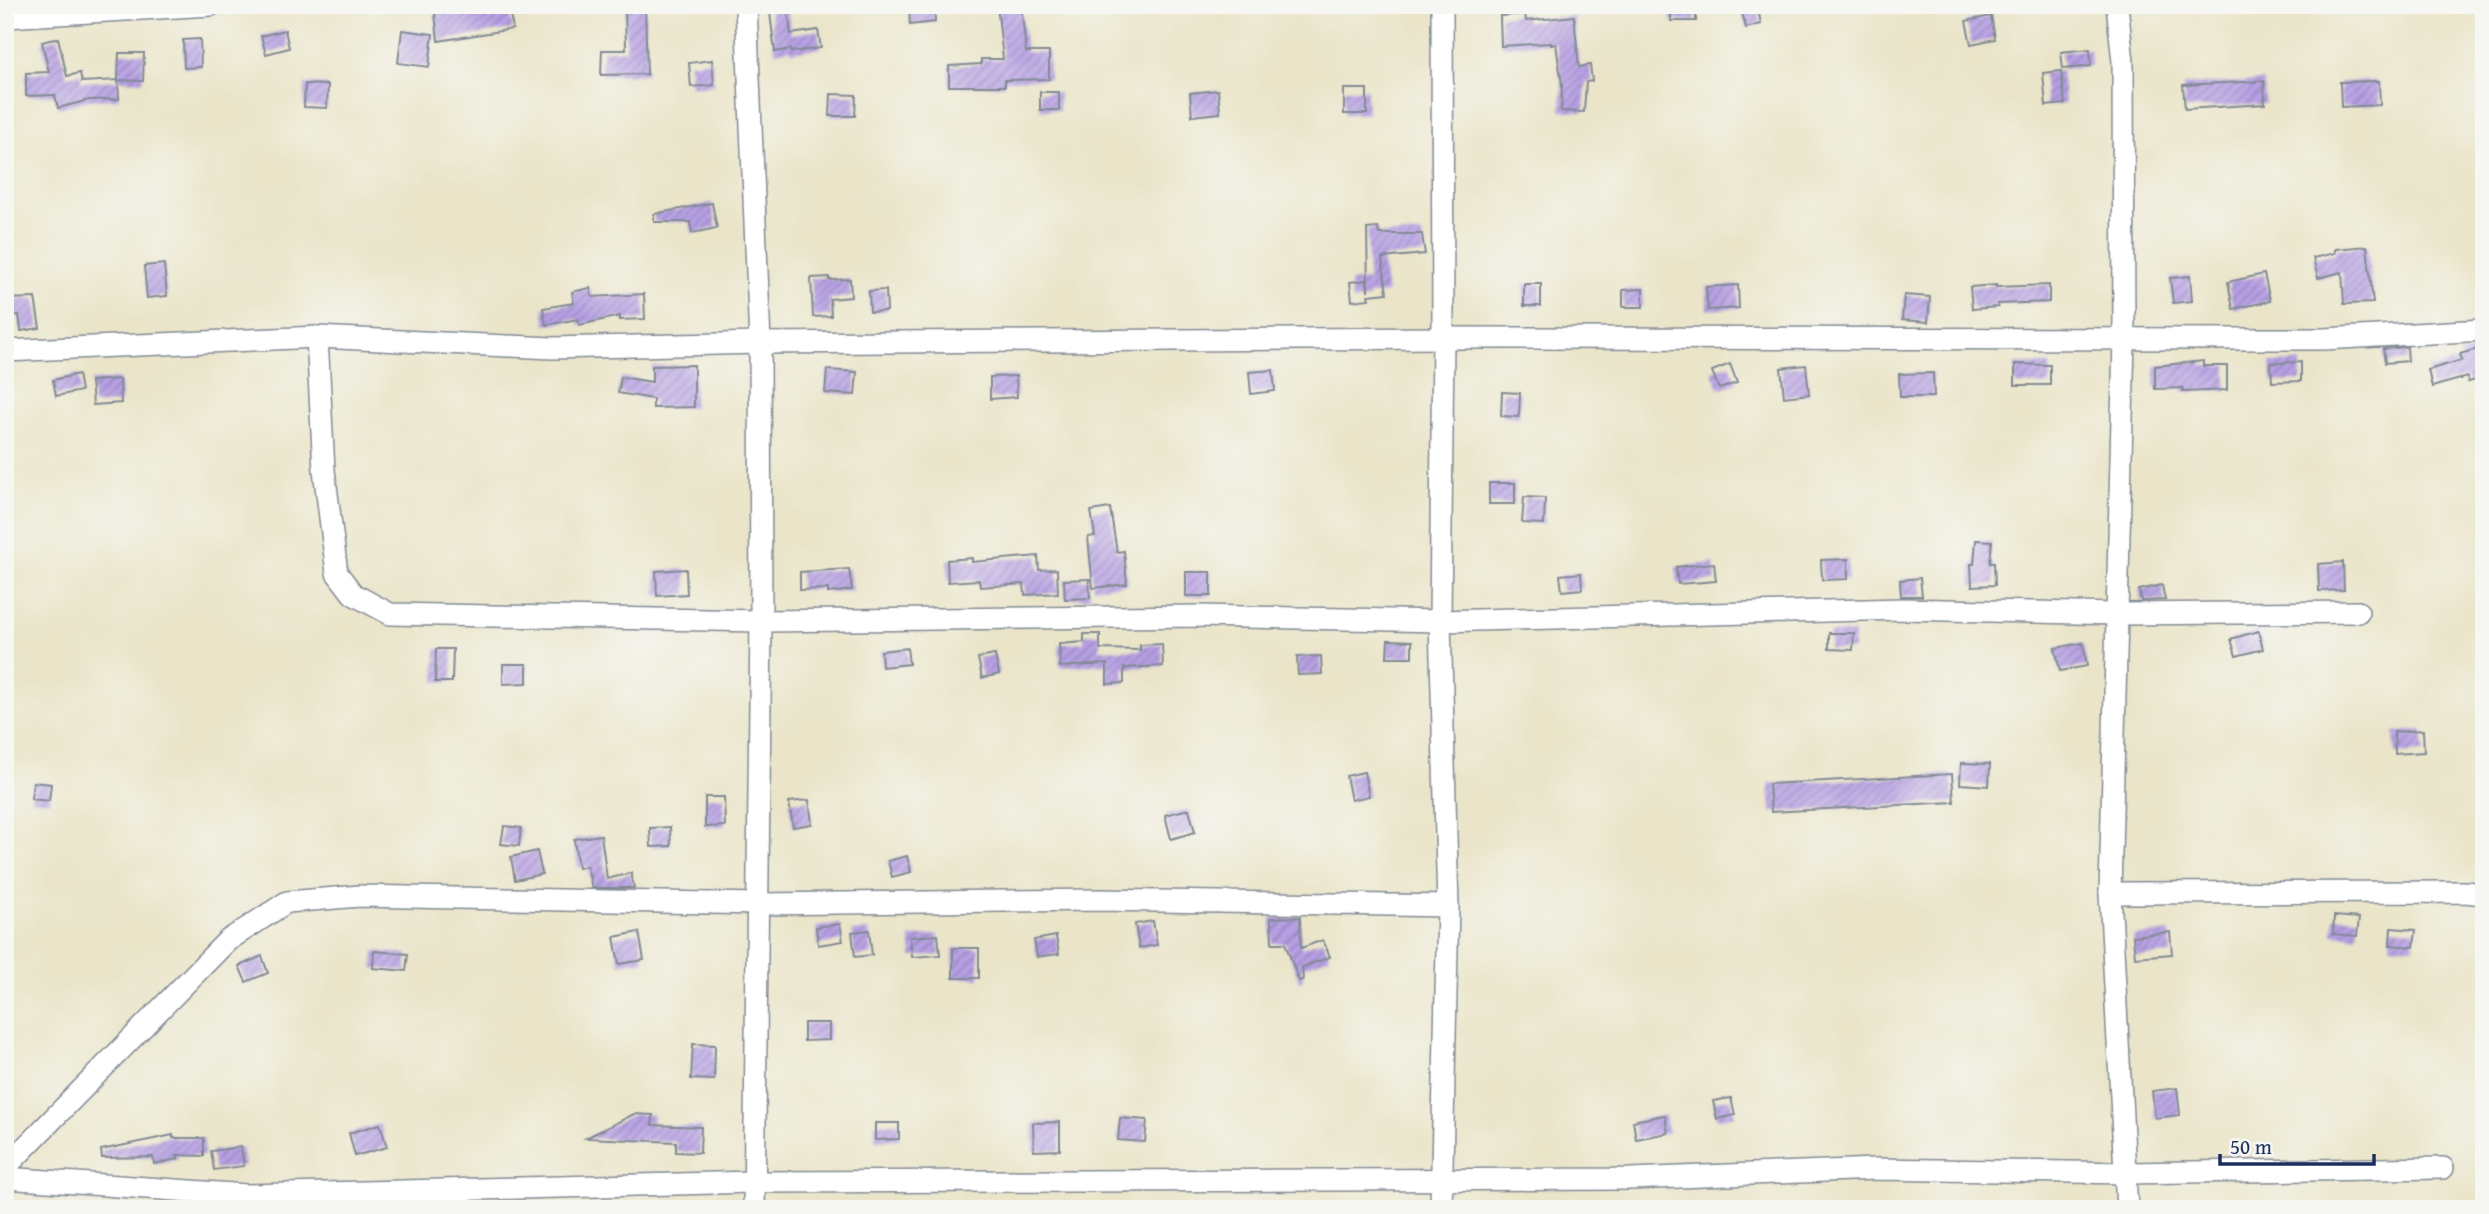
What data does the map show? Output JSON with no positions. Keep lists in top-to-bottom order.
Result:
{
  "scale_bar": "50 m"
}
